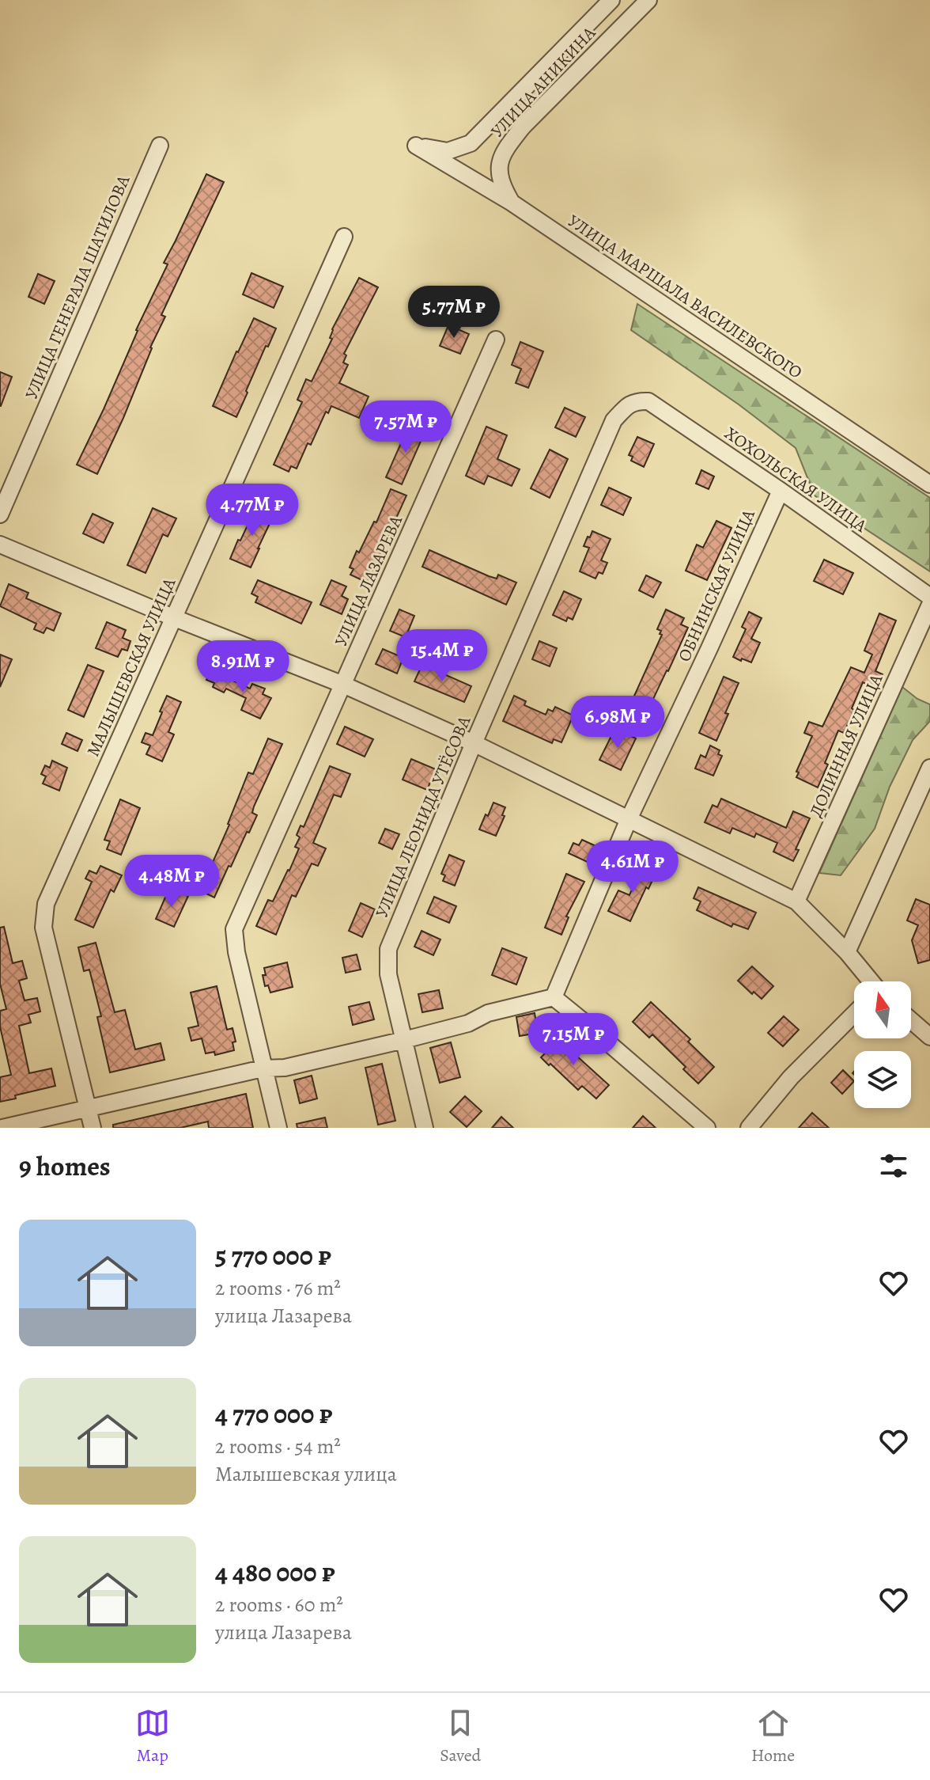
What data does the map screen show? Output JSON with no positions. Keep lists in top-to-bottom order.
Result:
{
  "streets": {
    "street": [
      "УЛИЦА АНИКИНА",
      "УЛИЦА ГЕНЕРАЛА ШАТИЛОВА",
      "УЛИЦА МАРШАЛА ВАСИЛЕВСКОГО",
      "ХОХОЛЬСКАЯ УЛИЦА",
      "УЛИЦА ЛАЗАРЕВА",
      "ОБНИНСКАЯ УЛИЦА",
      "МАЛЫШЕВСКАЯ УЛИЦА",
      "ДОЛИННАЯ УЛИЦА",
      "УЛИЦА ЛЕОНИДА УТЁСОВА"
    ]
  },
  "crossings": [
    ["УЛИЦА АНИКИНА", "УЛИЦА МАРШАЛА ВАСИЛЕВСКОГО"],
    ["ХОХОЛЬСКАЯ УЛИЦА", "ОБНИНСКАЯ УЛИЦА"],
    ["ХОХОЛЬСКАЯ УЛИЦА", "УЛИЦА ЛЕОНИДА УТЁСОВА"]
  ],
  "north": "top",
  "page": {
    "price": [
      "5.77M ₽",
      "7.57M ₽",
      "4.77M ₽",
      "15.4M ₽",
      "8.91M ₽",
      "6.98M ₽",
      "4.61M ₽",
      "4.48M ₽",
      "7.15M ₽"
    ],
    "heading": "9 homes",
    "list": [
      {
        "name": "5 770 000 ₽",
        "note": "2 rooms · 76 m² · улица Лазарева"
      },
      {
        "name": "4 770 000 ₽",
        "note": "2 rooms · 54 m² · Малышевская улица"
      },
      {
        "name": "4 480 000 ₽",
        "note": "2 rooms · 60 m² · улица Лазарева"
      }
    ],
    "tabs": ["Map", "Saved", "Home"]
  }
}
